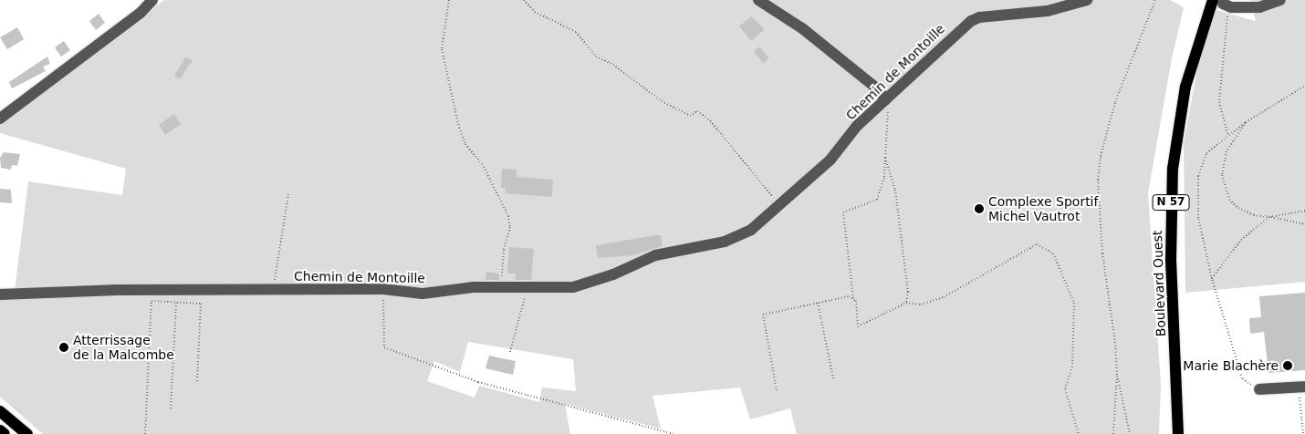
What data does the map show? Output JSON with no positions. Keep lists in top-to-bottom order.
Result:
{
  "streets": {
    "main road": ["N 57", "Boulevard Ouest"],
    "street": ["Chemin de Montoille"]
  },
  "places": ["Complexe Sportif Michel Vautrot", "Atterrissage de la Malcombe", "Marie Blachère"]
}
